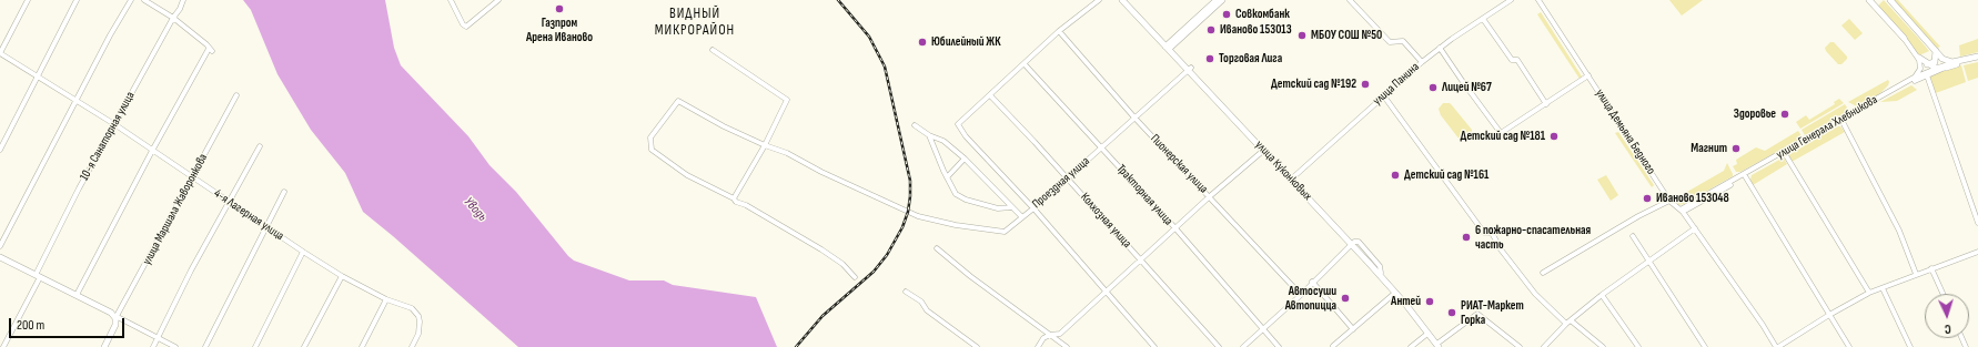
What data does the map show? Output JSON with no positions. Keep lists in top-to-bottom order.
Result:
{
  "streets": {
    "main road": ["улица Генерала Хлебникова", "улица Куконковых"],
    "street": [
      "улица Панина",
      "улица Демьяна Бедного",
      "10-я Санаторная улица",
      "Пионерская улица",
      "Проездная улица",
      "Тракторная улица",
      "улица Маршала Жаворонкова",
      "4-я Лагерная улица",
      "Колхозная улица"
    ]
  },
  "crossings": [
    ["улица Панина", "улица Куконковых"],
    ["улица Генерала Хлебникова", "улица Демьяна Бедного"],
    ["10-я Санаторная улица", "4-я Лагерная улица"],
    ["Пионерская улица", "Проездная улица"],
    ["улица Куконковых", "Проездная улица"],
    ["Проездная улица", "Тракторная улица"],
    ["Проездная улица", "Колхозная улица"],
    ["улица Маршала Жаворонкова", "4-я Лагерная улица"]
  ],
  "districts": ["ВИДНЫЙ МИКРОРАЙОН"],
  "water": ["Уводь"],
  "places": [
    "Газпром Арена Иваново",
    "Совкомбанк",
    "Иваново 153013",
    "МБОУ СОШ №50",
    "Юбилейный ЖК",
    "Торговая Лига",
    "Детский сад №192",
    "Лицей №67",
    "Здоровье",
    "Детский сад №181",
    "Магнит",
    "Детский сад №161",
    "Иваново 153048",
    "6 пожарно-спасательная часть",
    "Автосуши Автопицца",
    "Антей",
    "РИАТ-Маркет Горка"
  ],
  "scale_bar": "200 m",
  "north": "bottom"
}
